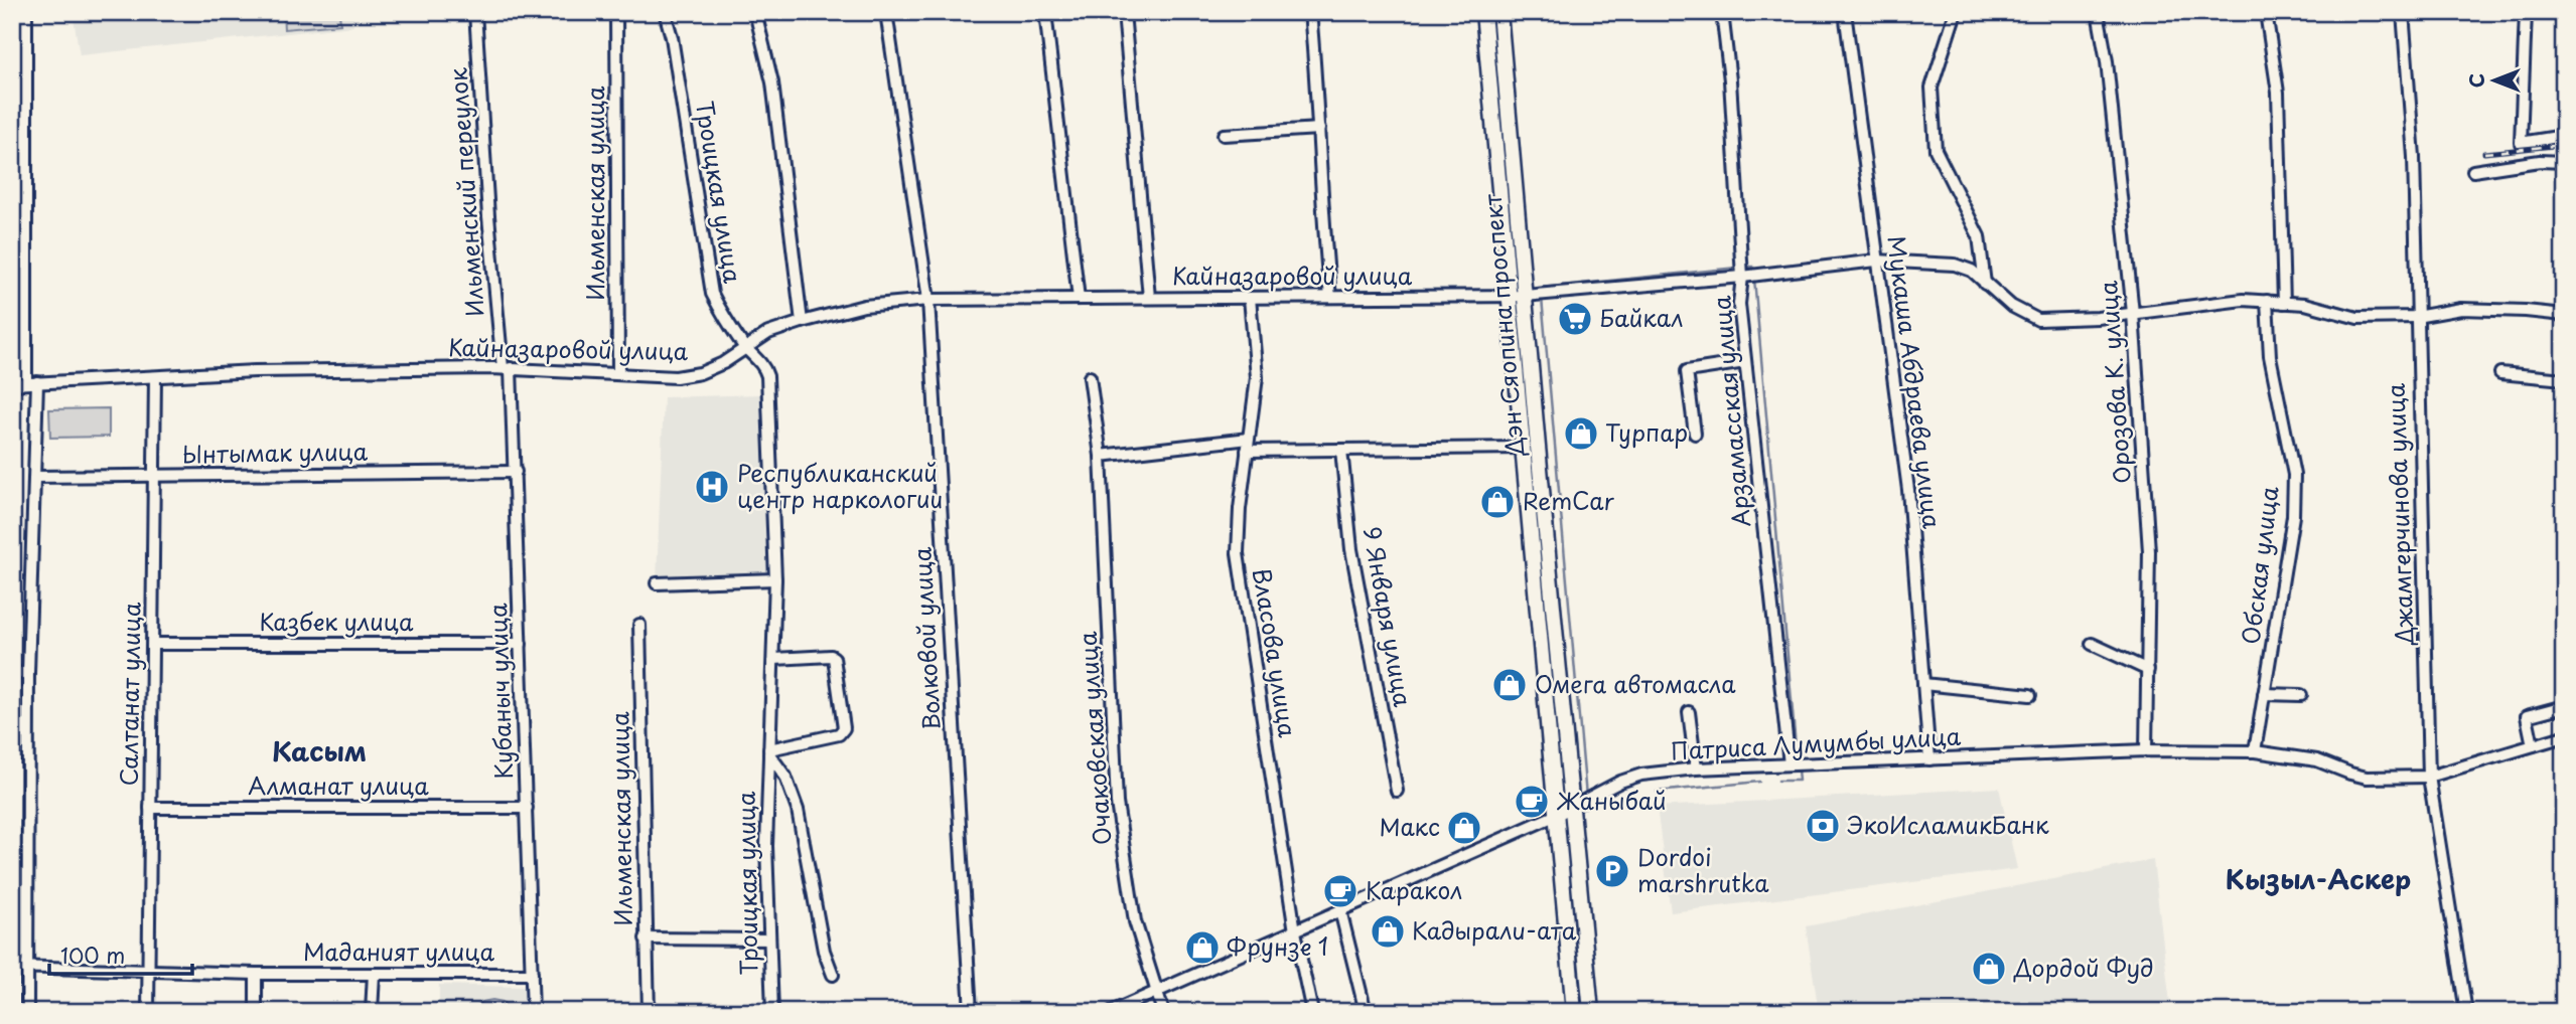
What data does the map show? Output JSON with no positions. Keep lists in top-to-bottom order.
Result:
{
  "streets": {
    "main road": ["Дэн Сяопина проспект"],
    "street": [
      "Ильменский переулок",
      "Троицкая улица",
      "Ильменская улица",
      "Кайназаровой улица",
      "Мукаша Абдраева улица",
      "Орозова К. улица",
      "Арзамасская улица",
      "Ынтымак улица",
      "Джамгерчинова улица",
      "Обская улица",
      "9 Января улица",
      "Казбек улица",
      "Волковой улица",
      "Власова улица",
      "Кубаныч улица",
      "Салтанат улица",
      "Очаковская улица",
      "Патриса Лумумбы улица",
      "Алманат улица",
      "Маданият улица"
    ]
  },
  "crossings": [
    ["Ильменский переулок", "Кайназаровой улица"],
    ["Ильменский переулок", "Кубаныч улица"],
    ["Троицкая улица", "Кайназаровой улица"],
    ["Ильменская улица", "Кайназаровой улица"],
    ["Кайназаровой улица", "Дэн Сяопина проспект"],
    ["Кайназаровой улица", "Мукаша Абдраева улица"],
    ["Кайназаровой улица", "Орозова К. улица"],
    ["Кайназаровой улица", "Арзамасская улица"],
    ["Кайназаровой улица", "Джамгерчинова улица"],
    ["Кайназаровой улица", "Обская улица"],
    ["Кайназаровой улица", "Волковой улица"],
    ["Кайназаровой улица", "Власова улица"],
    ["Кайназаровой улица", "Кубаныч улица"],
    ["Кайназаровой улица", "Салтанат улица"],
    ["Дэн Сяопина проспект", "Патриса Лумумбы улица"],
    ["Мукаша Абдраева улица", "Патриса Лумумбы улица"],
    ["Орозова К. улица", "Патриса Лумумбы улица"],
    ["Арзамасская улица", "Патриса Лумумбы улица"],
    ["Ынтымак улица", "Кубаныч улица"],
    ["Ынтымак улица", "Салтанат улица"],
    ["Джамгерчинова улица", "Патриса Лумумбы улица"],
    ["Обская улица", "Патриса Лумумбы улица"],
    ["Казбек улица", "Кубаныч улица"],
    ["Казбек улица", "Салтанат улица"],
    ["Власова улица", "Патриса Лумумбы улица"],
    ["Кубаныч улица", "Алманат улица"],
    ["Кубаныч улица", "Маданият улица"],
    ["Салтанат улица", "Алманат улица"],
    ["Салтанат улица", "Маданият улица"],
    ["Очаковская улица", "Патриса Лумумбы улица"]
  ],
  "districts": ["Касым", "Кызыл-Аскер"],
  "places": {
    "supermarket": ["Байкал"],
    "shop": [
      "Турпар",
      "RemCar",
      "Омега автомасла",
      "Макс",
      "Кадырали-ата",
      "Фрунзе 1",
      "Дордой Фуд"
    ],
    "hospital": ["Республиканский центр наркологии"],
    "cafe": ["Жаныбай", "Каракол"],
    "bank": ["ЭкоИсламикБанк"],
    "parking": ["Dordoi marshrutka"]
  },
  "scale_bar": "100 m",
  "north": "left"
}
